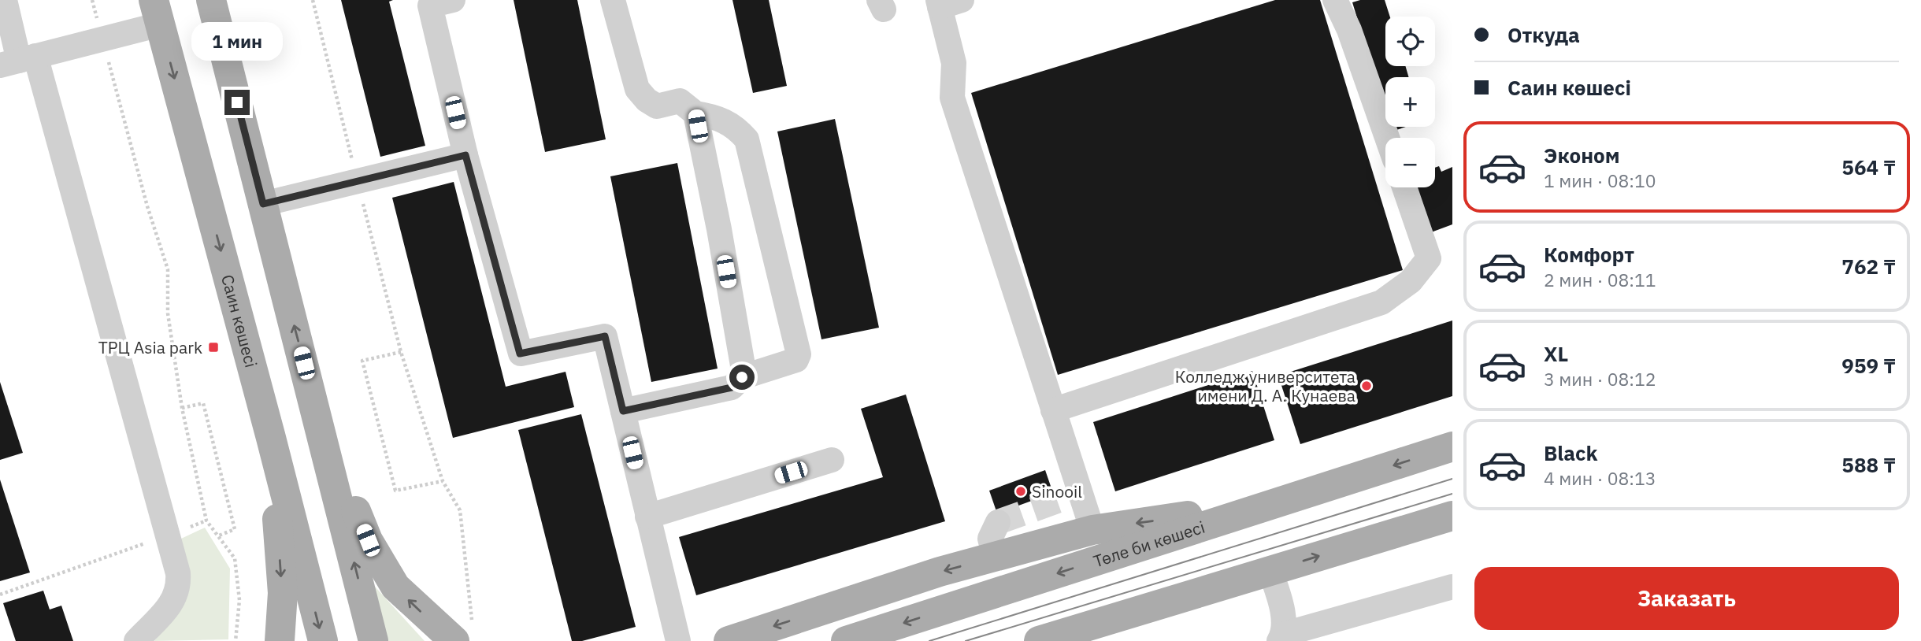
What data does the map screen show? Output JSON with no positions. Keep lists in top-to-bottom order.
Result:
{
  "streets": {
    "main road": ["Саин көшесі", "Төле би көшесі"]
  },
  "places": {
    "transit": ["ТРЦ Asia park"],
    "other": ["Колледж университета имени Д. А. Кунаева", "Sinooil"]
  },
  "page": {
    "banner": ["Откуда", "Саин көшесі"],
    "map_buttons": ["+", "−"],
    "bubble": "1 мин",
    "list": [
      {
        "name": "Эконом",
        "note": "1 мин · 08:10",
        "value": "564 ₸"
      },
      {
        "name": "Комфорт",
        "note": "2 мин · 08:11",
        "value": "762 ₸"
      },
      {
        "name": "XL",
        "note": "3 мин · 08:12",
        "value": "959 ₸"
      },
      {
        "name": "Black",
        "note": "4 мин · 08:13",
        "value": "588 ₸"
      }
    ],
    "buttons": "Заказать"
  }
}
